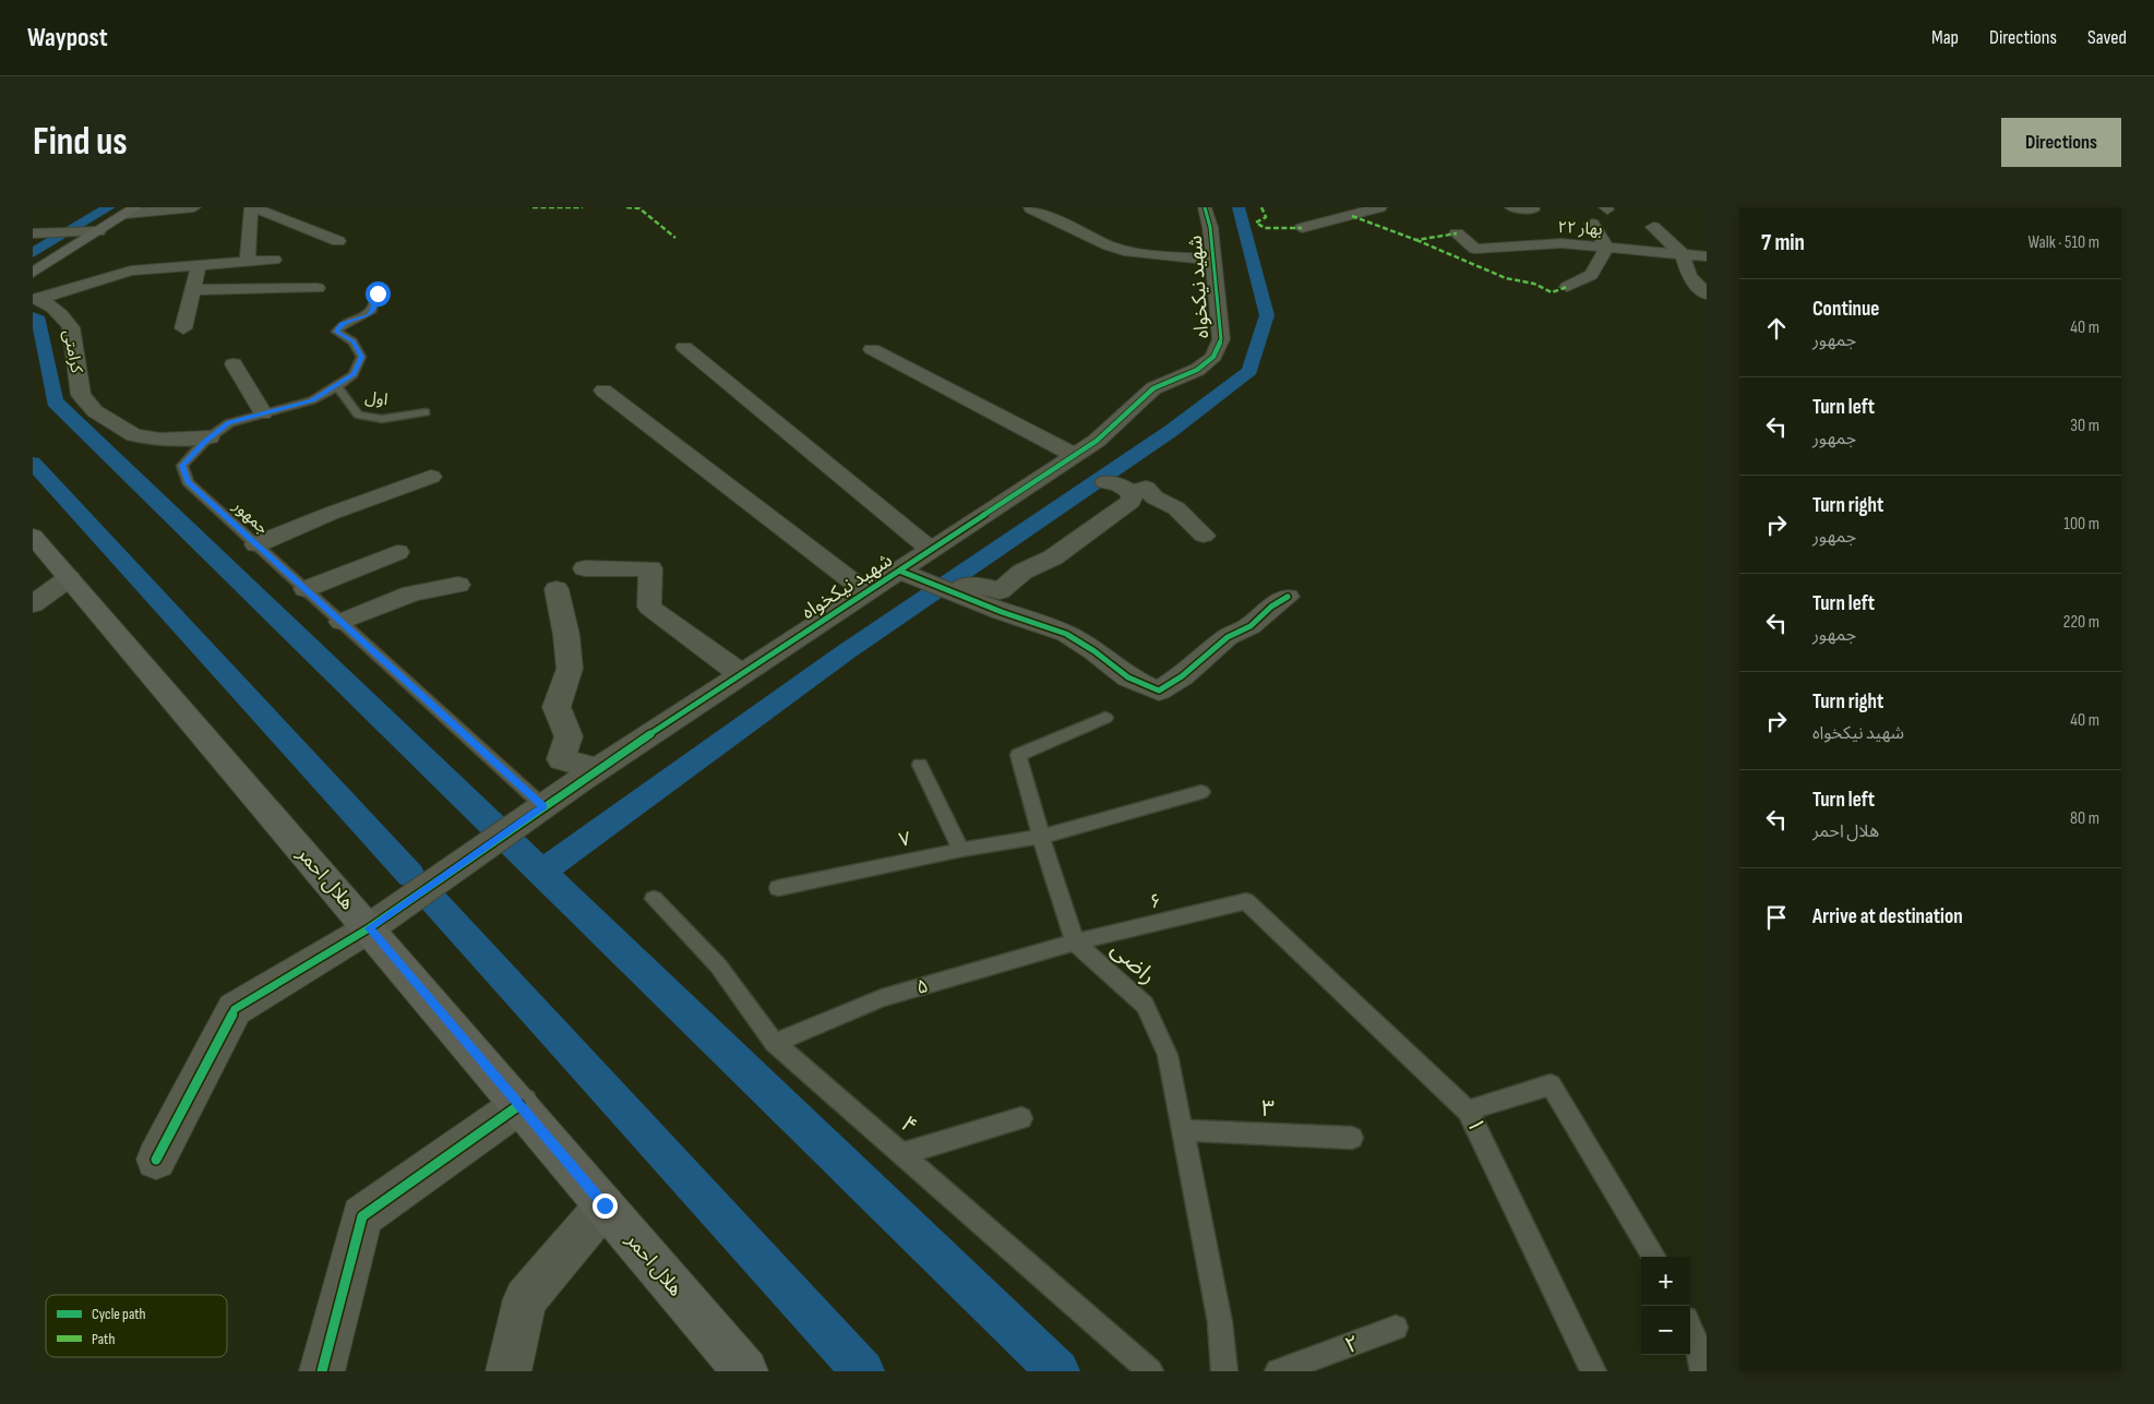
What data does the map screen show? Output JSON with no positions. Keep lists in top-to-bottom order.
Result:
{
  "streets": {
    "main road": ["هلال احمر"],
    "street": ["بهار ۲۲", "شهید نیکخواه", "کرامتی"],
    "lane": [
      "اول",
      "جمهور",
      "۷",
      "۶",
      "راضی",
      "۵",
      "۳",
      "۴",
      "۱",
      "۲"
    ]
  },
  "crossings": [
    ["شهید نیکخواه", "جمهور"],
    ["شهید نیکخواه", "هلال احمر"],
    ["کرامتی", "جمهور"],
    ["اول", "جمهور"],
    ["۶", "راضی"],
    ["۶", "۵"],
    ["۶", "۱"],
    ["راضی", "۵"],
    ["راضی", "۳"],
    ["۵", "۴"]
  ],
  "legend": ["Cycle path", "Path"],
  "page": {
    "header": "Waypost",
    "nav": ["Map", "Directions", "Saved"],
    "buttons": "Directions",
    "title": "Find us",
    "heading": ["7 min", "Walk · 510 m"],
    "list": [
      ["Continue", "جمهور", "40 m"],
      ["Turn left", "جمهور", "30 m"],
      ["Turn right", "جمهور", "100 m"],
      ["Turn left", "جمهور", "220 m"],
      ["Turn right", "شهید نیکخواه", "40 m"],
      ["Turn left", "هلال احمر", "80 m"],
      "Arrive at destination"
    ],
    "map_buttons": ["+", "−"]
  }
}
